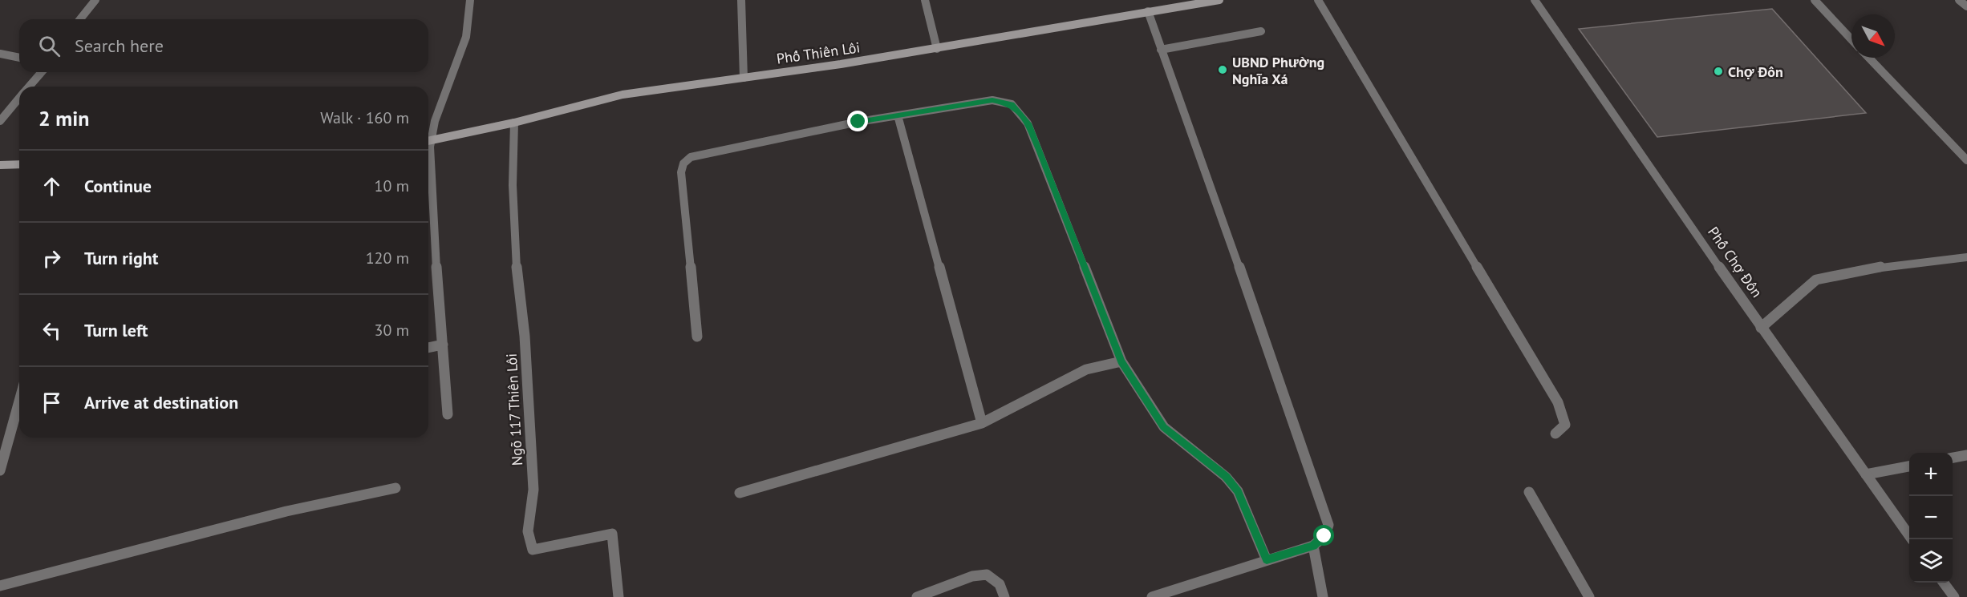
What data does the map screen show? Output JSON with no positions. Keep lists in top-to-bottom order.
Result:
{
  "streets": {
    "main road": ["Phố Thiên Lôi"],
    "street": ["Phố Chợ Đôn", "Ngõ 117 Thiên Lôi"]
  },
  "crossings": [
    ["Phố Thiên Lôi", "Ngõ 117 Thiên Lôi"]
  ],
  "places": ["UBND Phường Nghĩa Xá", "Chợ Đôn"],
  "north": "bottom right",
  "page": {
    "search": "Search here",
    "heading": ["2 min", "Walk · 160 m"],
    "list": [
      ["Continue", "10 m"],
      ["Turn right", "120 m"],
      ["Turn left", "30 m"],
      "Arrive at destination"
    ],
    "map_buttons": ["+", "−"]
  }
}
